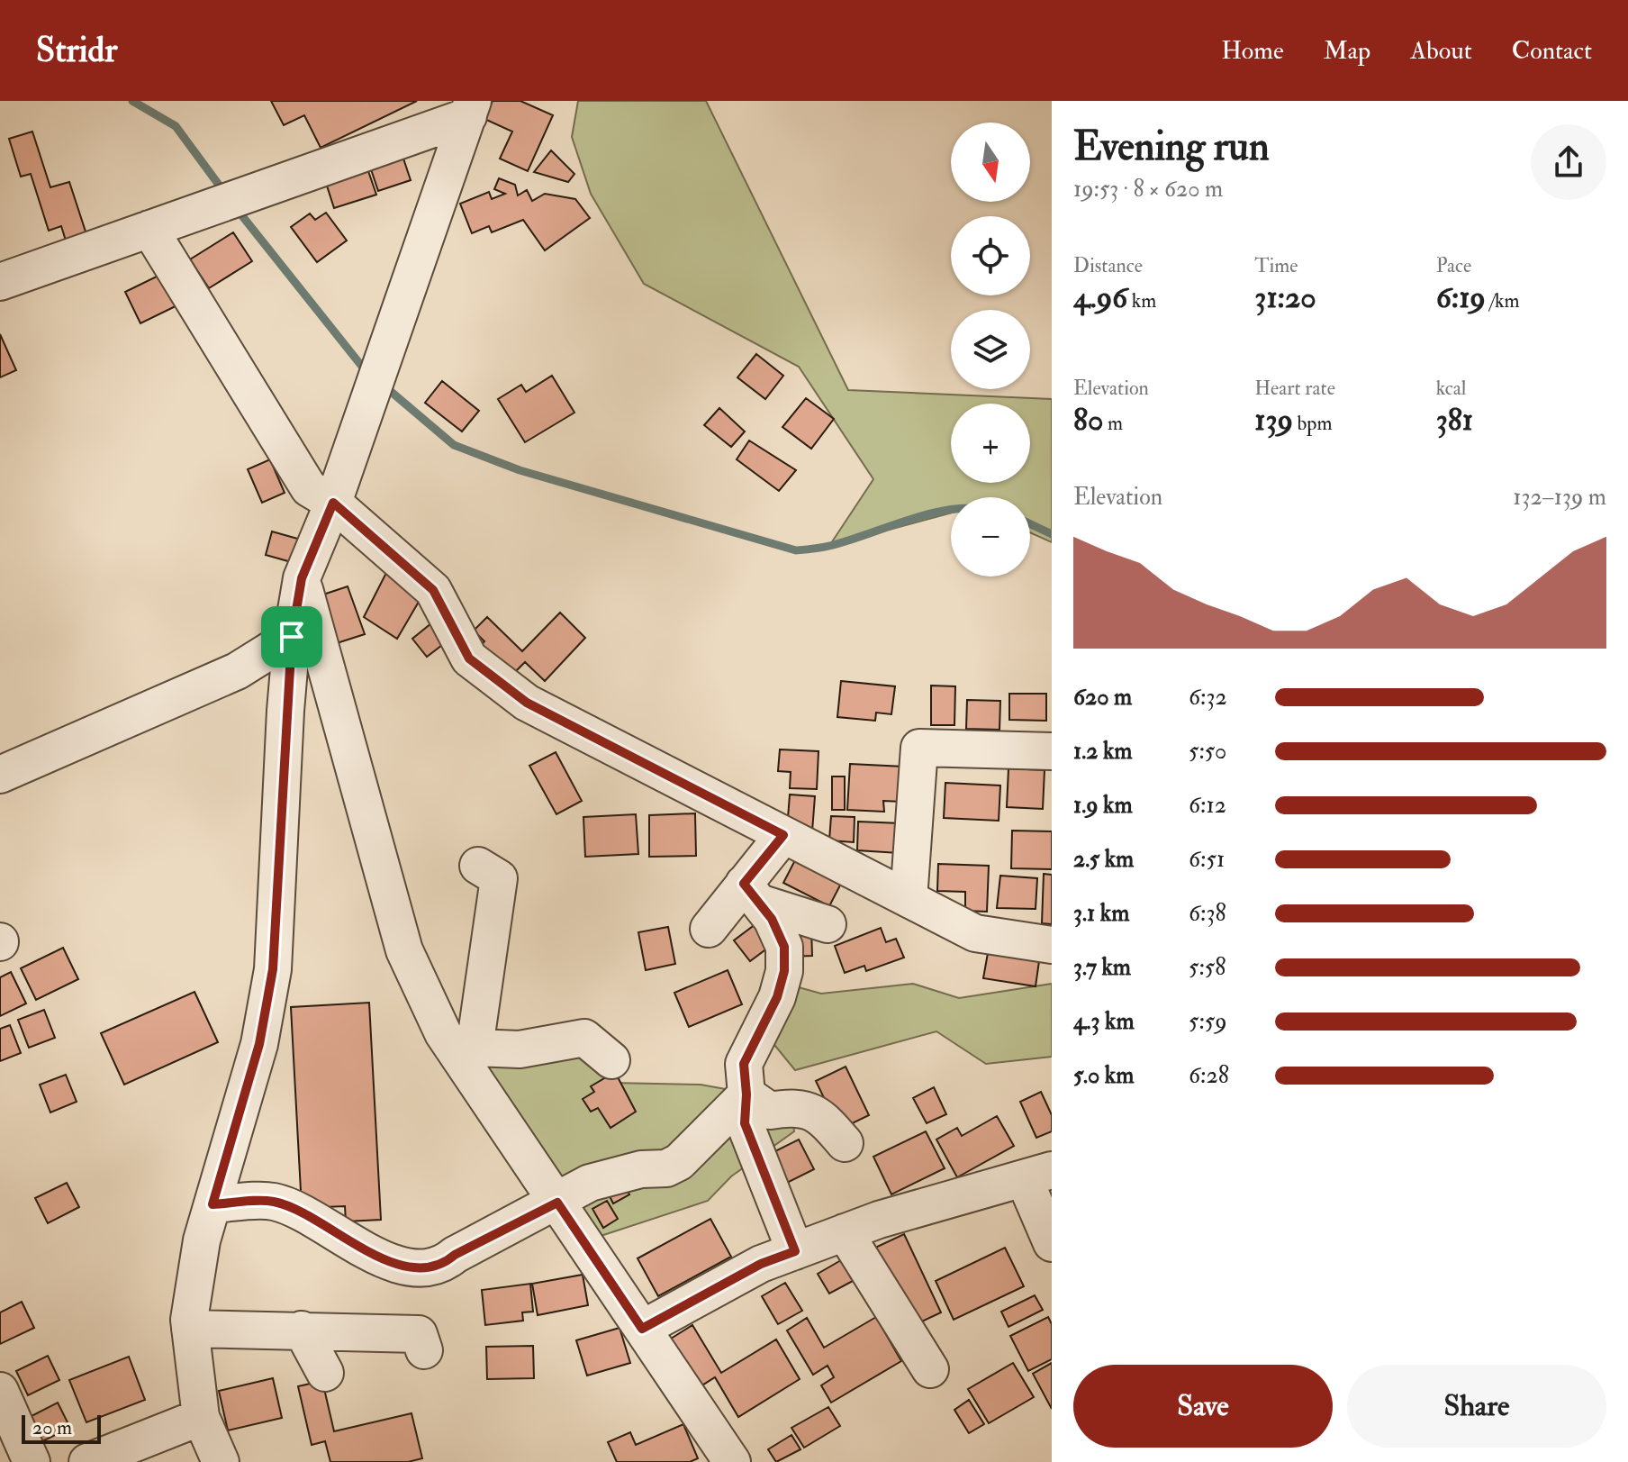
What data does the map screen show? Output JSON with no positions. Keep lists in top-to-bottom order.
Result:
{
  "scale_bar": "20 m",
  "north": "bottom",
  "page": {
    "header": "Stridr",
    "nav": [
      "Home",
      "Map",
      "About",
      "Contact"
    ],
    "heading": ["Evening run", "19:53 · 8 × 620 m"],
    "map_buttons": ["+", "−"],
    "stats": [
      ["Distance", "4.96 km"],
      ["Time", "31:20"],
      ["Pace", "6:19 /km"],
      ["Elevation", "80 m"],
      ["Heart rate", "139 bpm"],
      ["kcal", "381"]
    ],
    "chart": ["Elevation", "132–139 m"],
    "list": [
      {
        "name": "620 m",
        "note": "6:32"
      },
      {
        "name": "1.2 km",
        "note": "5:50"
      },
      {
        "name": "1.9 km",
        "note": "6:12"
      },
      {
        "name": "2.5 km",
        "note": "6:51"
      },
      {
        "name": "3.1 km",
        "note": "6:38"
      },
      {
        "name": "3.7 km",
        "note": "5:58"
      },
      {
        "name": "4.3 km",
        "note": "5:59"
      },
      {
        "name": "5.0 km",
        "note": "6:28"
      }
    ],
    "buttons": ["Save", "Share"],
    "scale": "20 m"
  }
}
